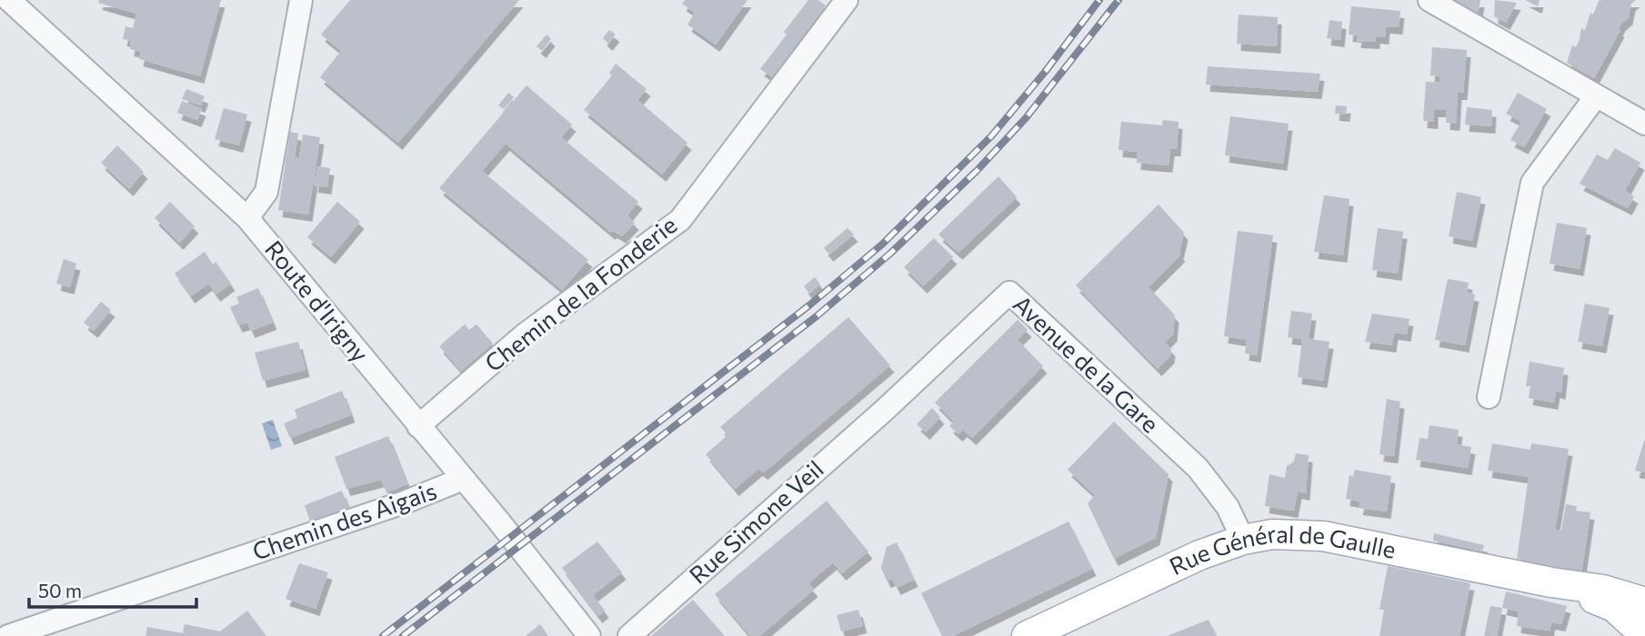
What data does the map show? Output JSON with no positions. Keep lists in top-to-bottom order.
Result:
{
  "streets": {
    "main road": ["Rue Général de Gaulle"],
    "street": [
      "Chemin de la Fonderie",
      "Route d'Irigny",
      "Avenue de la Gare",
      "Chemin des Aigais",
      "Rue Simone Veil"
    ]
  },
  "crossings": [
    ["Chemin de la Fonderie", "Route d'Irigny"],
    ["Route d'Irigny", "Chemin des Aigais"],
    ["Avenue de la Gare", "Rue Simone Veil"],
    ["Avenue de la Gare", "Rue Général de Gaulle"]
  ],
  "scale_bar": "50 m"
}
